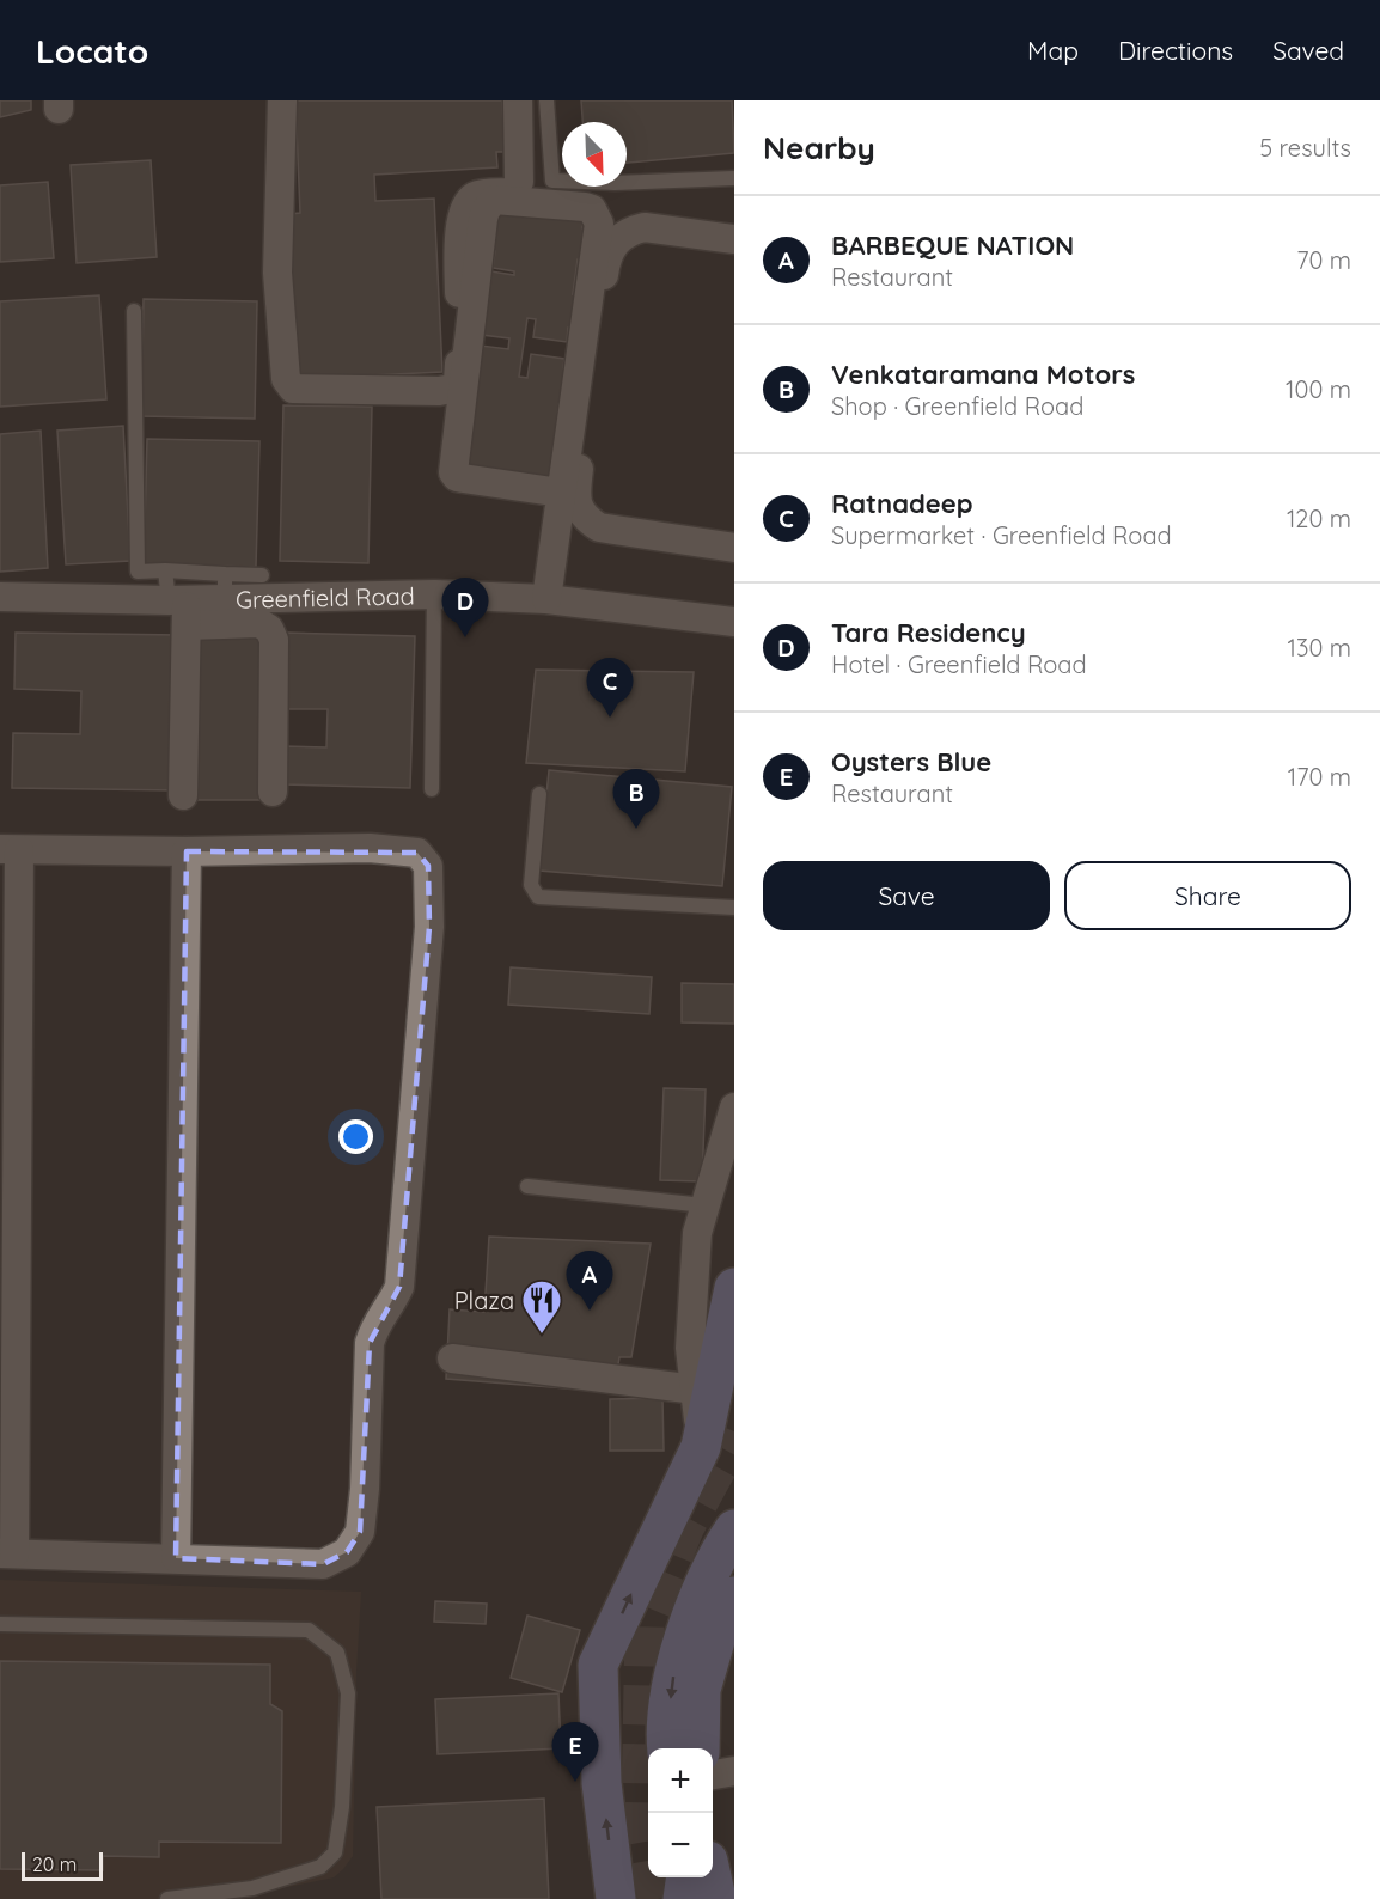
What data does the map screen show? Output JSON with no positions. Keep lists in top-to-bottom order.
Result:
{
  "streets": {
    "street": ["Greenfield Road"]
  },
  "places": {
    "restaurant": ["Plaza"]
  },
  "scale_bar": "20 m",
  "north": "bottom right",
  "page": {
    "header": "Locato",
    "nav": ["Map", "Directions", "Saved"],
    "heading": ["Nearby", "5 results"],
    "list": [
      {
        "mark": "A",
        "name": "BARBEQUE NATION",
        "note": "Restaurant",
        "value": "70 m"
      },
      {
        "mark": "B",
        "name": "Venkataramana Motors",
        "note": "Shop · Greenfield Road",
        "value": "100 m"
      },
      {
        "mark": "C",
        "name": "Ratnadeep",
        "note": "Supermarket · Greenfield Road",
        "value": "120 m"
      },
      {
        "mark": "D",
        "name": "Tara Residency",
        "note": "Hotel · Greenfield Road",
        "value": "130 m"
      },
      {
        "mark": "E",
        "name": "Oysters Blue",
        "note": "Restaurant",
        "value": "170 m"
      }
    ],
    "pins": [
      "D",
      "C",
      "B",
      "A",
      "E"
    ],
    "buttons": ["Save", "Share"],
    "map_buttons": ["+", "−"],
    "scale": "20 m"
  }
}
